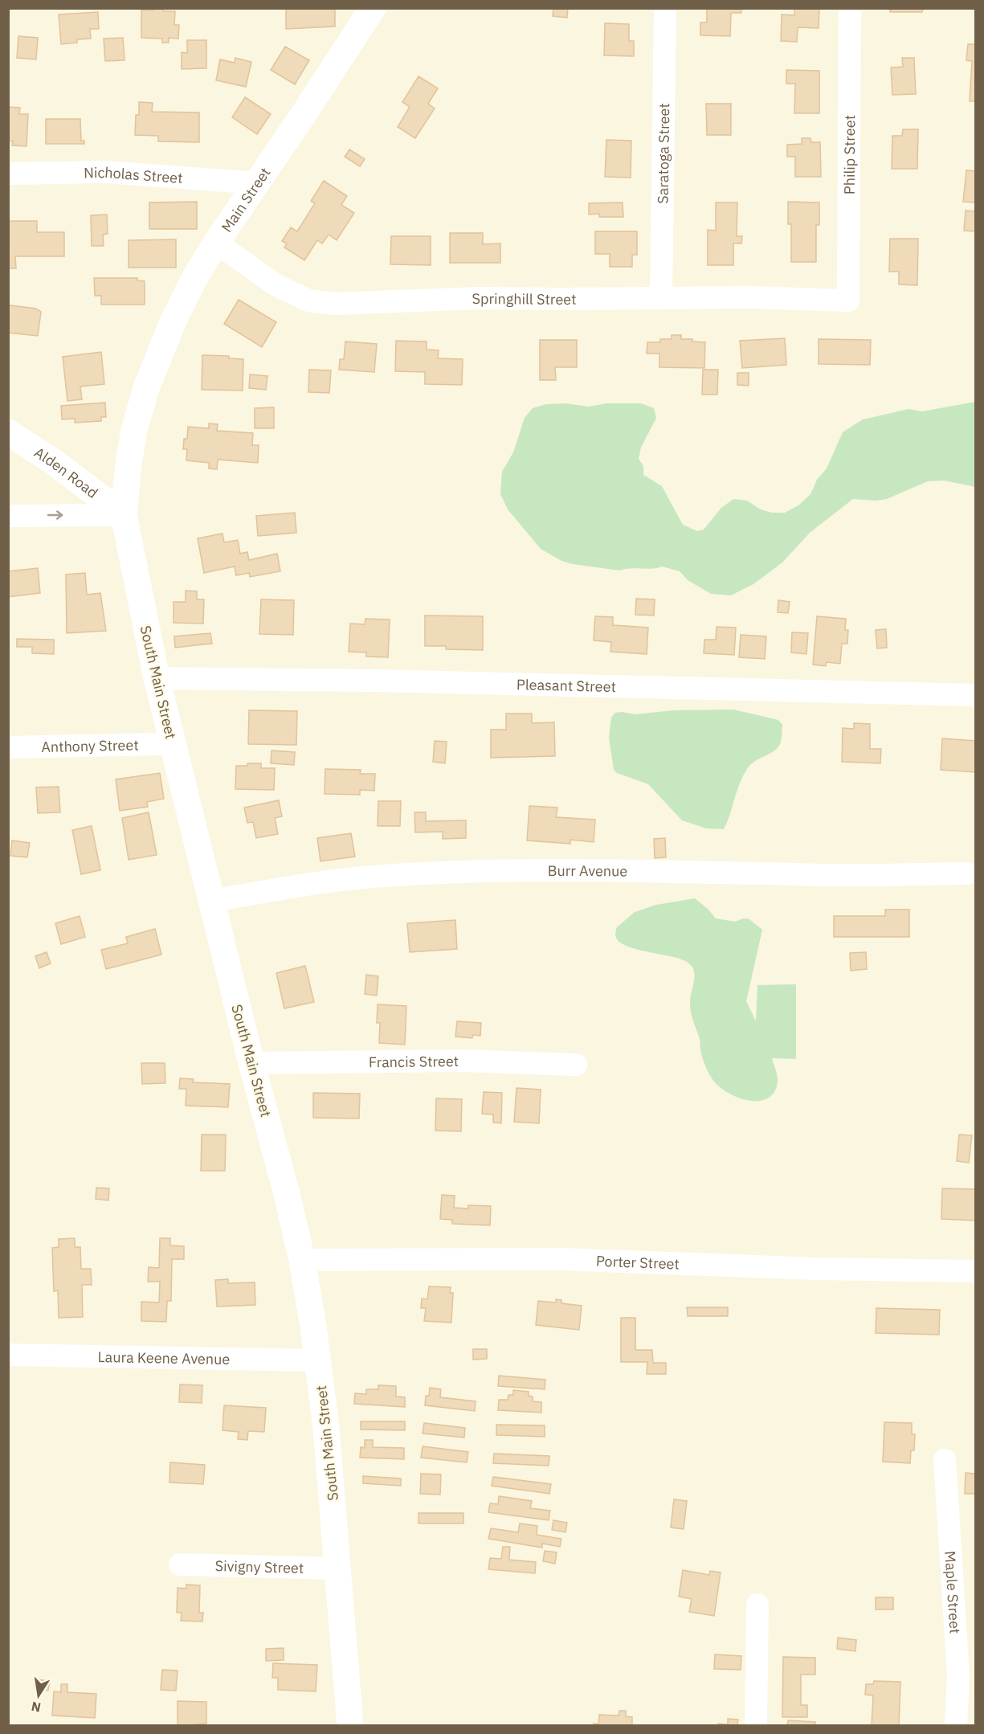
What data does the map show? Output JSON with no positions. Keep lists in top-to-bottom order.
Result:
{
  "streets": {
    "main road": ["Main Street", "Alden Road", "South Main Street"],
    "street": [
      "Saratoga Street",
      "Philip Street",
      "Nicholas Street",
      "Springhill Street",
      "Pleasant Street",
      "Anthony Street",
      "Burr Avenue",
      "Francis Street",
      "Porter Street",
      "Laura Keene Avenue",
      "Sivigny Street",
      "Maple Street"
    ]
  },
  "crossings": [
    ["Saratoga Street", "Springhill Street"],
    ["Philip Street", "Springhill Street"],
    ["Nicholas Street", "Main Street"],
    ["Main Street", "Springhill Street"],
    ["Main Street", "South Main Street"],
    ["Alden Road", "South Main Street"],
    ["South Main Street", "Pleasant Street"],
    ["South Main Street", "Anthony Street"],
    ["South Main Street", "Burr Avenue"],
    ["South Main Street", "Francis Street"],
    ["South Main Street", "Porter Street"],
    ["South Main Street", "Laura Keene Avenue"],
    ["South Main Street", "Sivigny Street"]
  ],
  "north": "bottom"
}
